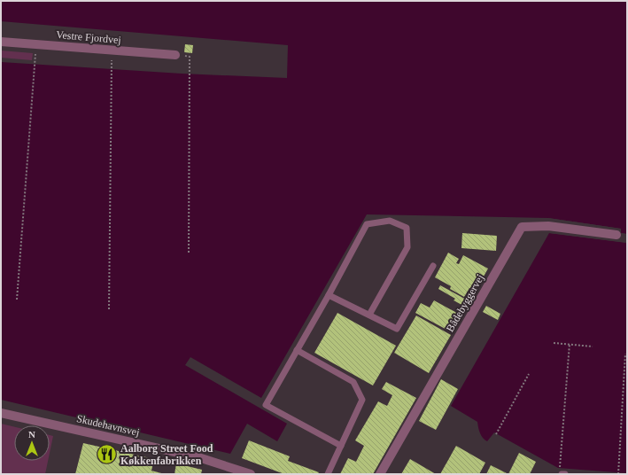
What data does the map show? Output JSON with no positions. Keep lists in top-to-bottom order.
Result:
{
  "streets": {
    "street": ["Vestre Fjordvej", "Bådebyggervej", "Skudehavnsvej"]
  },
  "places": {
    "restaurant": ["Aalborg Street Food Køkkenfabrikken"]
  },
  "north": "top"
}
